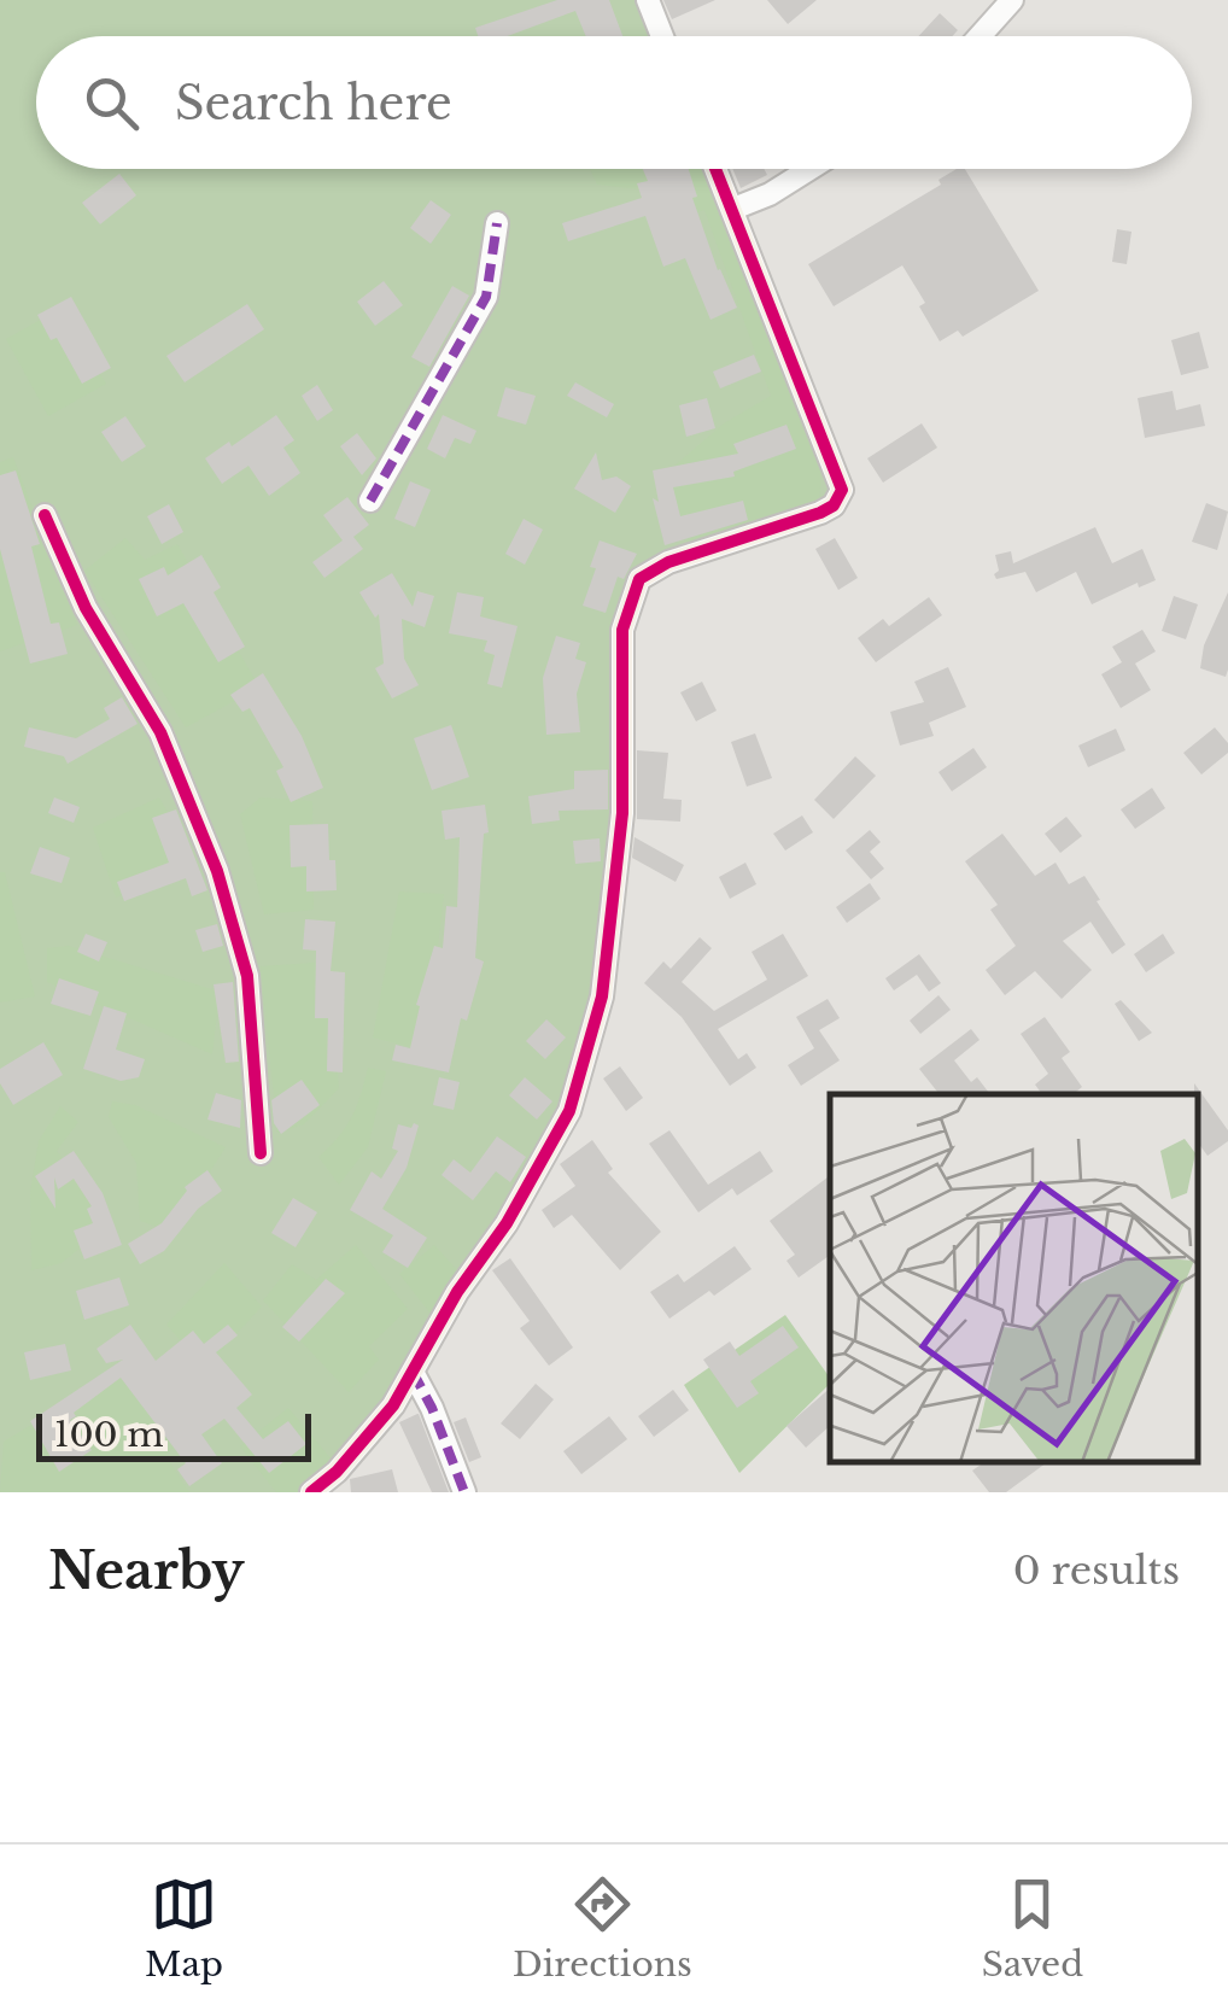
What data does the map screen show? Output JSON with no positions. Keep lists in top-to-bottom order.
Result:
{
  "scale_bar": "100 m",
  "page": {
    "search": "Search here",
    "scale": "100 m",
    "heading": ["Nearby", "0 results"],
    "nav": ["Map", "Directions", "Saved"]
  }
}
